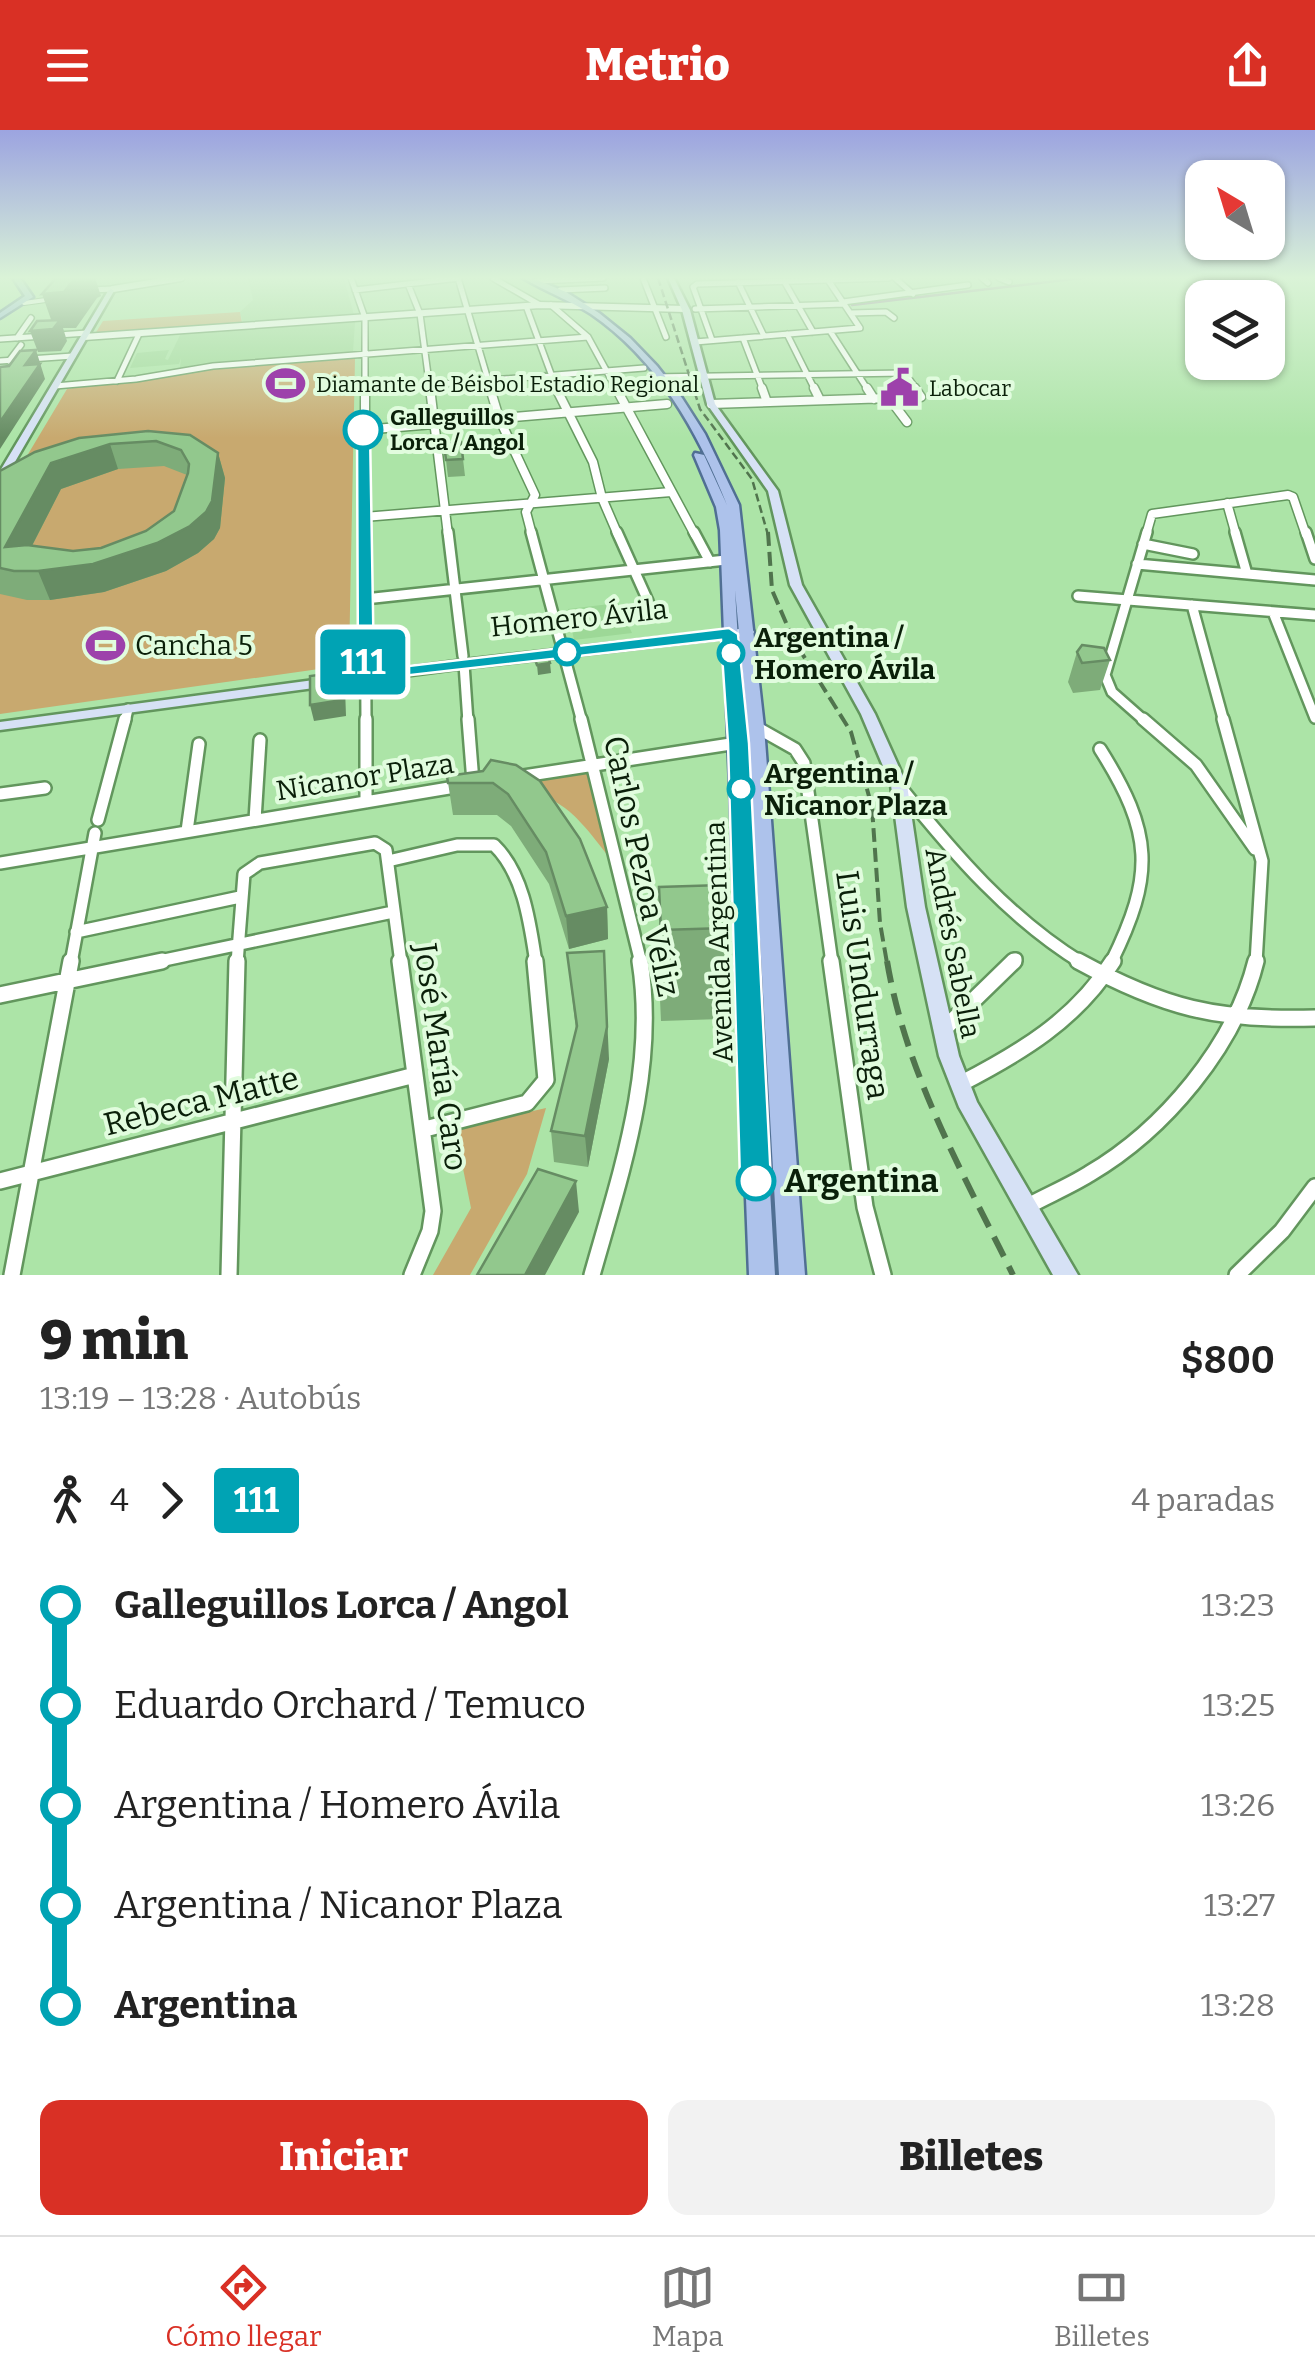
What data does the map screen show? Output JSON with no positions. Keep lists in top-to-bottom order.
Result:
{
  "streets": {
    "main road": ["Homero Ávila", "Avenida Argentina", "Andrés Sabella"],
    "street": [
      "Nicanor Plaza",
      "Carlos Pezoa Véliz",
      "Luis Undurraga",
      "José María Caro",
      "Rebeca Matte"
    ]
  },
  "crossings": [
    ["Homero Ávila", "Carlos Pezoa Véliz"],
    ["Homero Ávila", "Avenida Argentina"],
    ["Avenida Argentina", "Luis Undurraga"],
    ["José María Caro", "Rebeca Matte"]
  ],
  "places": {
    "sports": ["Diamante de Béisbol Estadio Regional", "Cancha 5"],
    "public building": ["Labocar"],
    "other": [
      "Galleguillos Lorca / Angol",
      "Argentina / Homero Ávila",
      "Argentina / Nicanor Plaza",
      "Argentina"
    ]
  },
  "lines": ["bus line 111"],
  "north": "top left",
  "page": {
    "header": "Metrio",
    "on_map": "111",
    "heading": ["9 min", "13:19 – 13:28 · Autobús", "$800"],
    "legs": ["4", "111", "4 paradas"],
    "list": [
      {
        "name": "Galleguillos Lorca / Angol",
        "value": "13:23"
      },
      {
        "name": "Eduardo Orchard / Temuco",
        "value": "13:25"
      },
      {
        "name": "Argentina / Homero Ávila",
        "value": "13:26"
      },
      {
        "name": "Argentina / Nicanor Plaza",
        "value": "13:27"
      },
      {
        "name": "Argentina",
        "value": "13:28"
      }
    ],
    "buttons": ["Iniciar", "Billetes"],
    "tabs": ["Cómo llegar", "Mapa", "Billetes"]
  }
}
